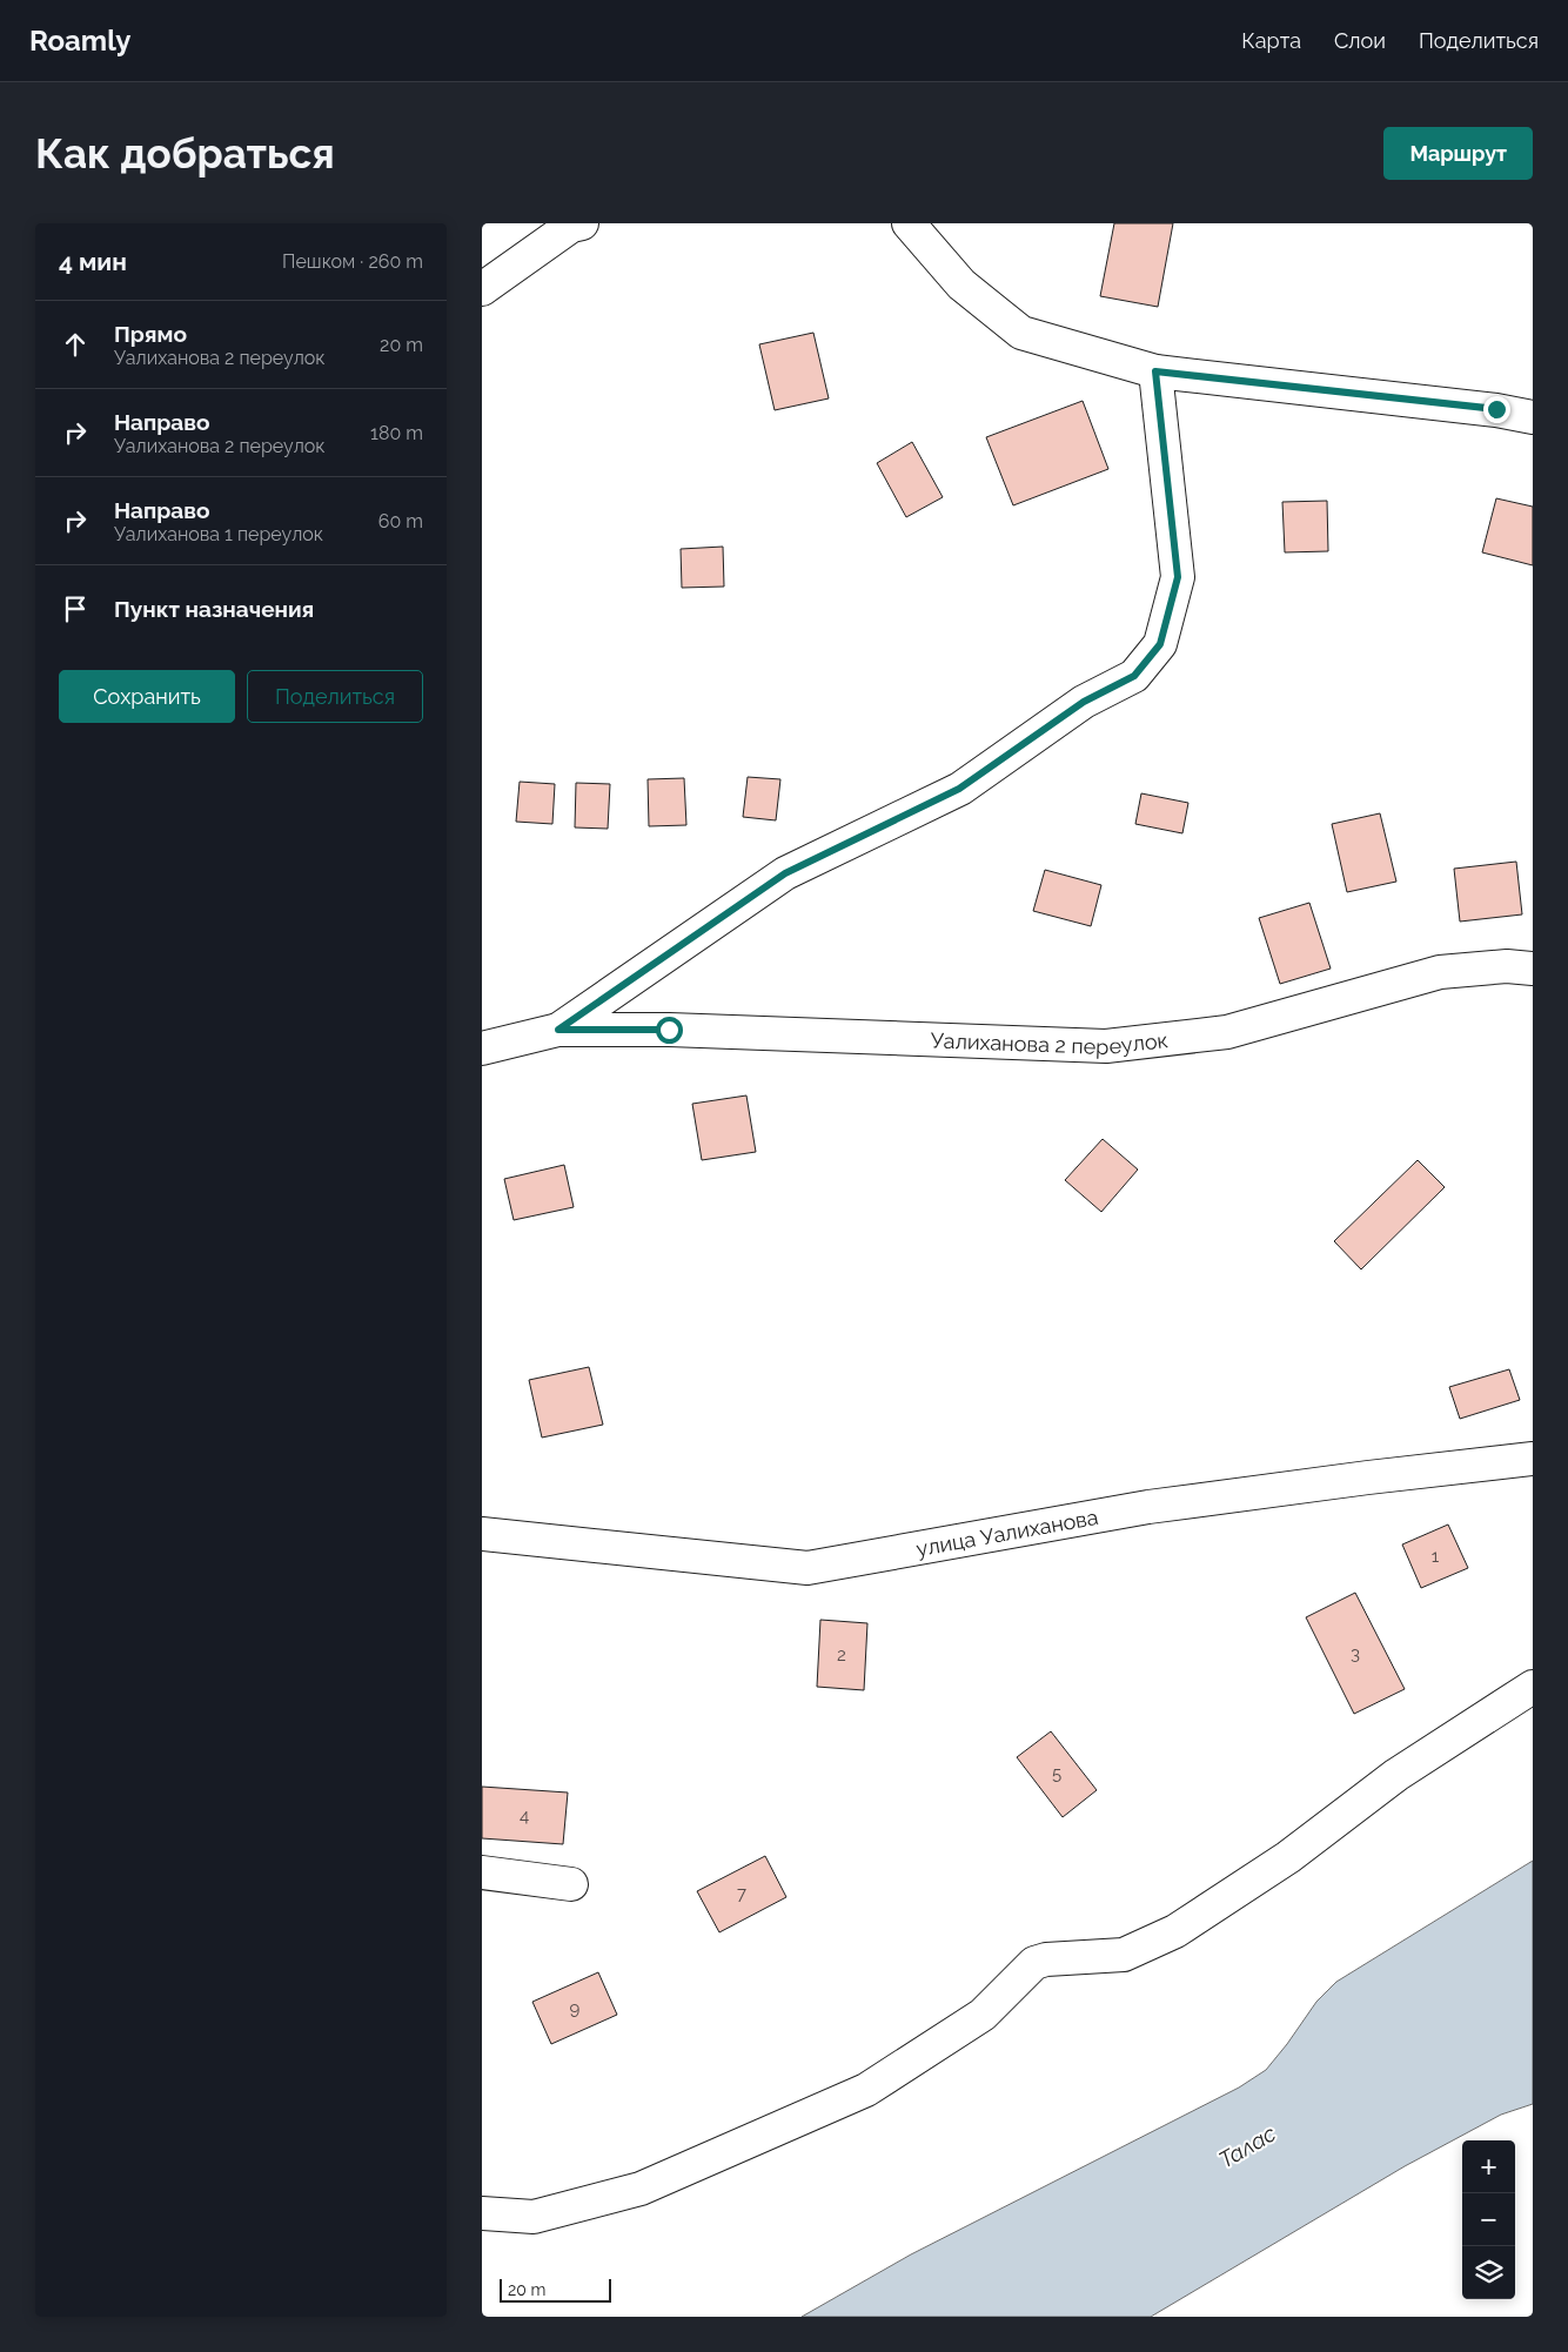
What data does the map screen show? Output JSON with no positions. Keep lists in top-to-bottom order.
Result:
{
  "streets": {
    "street": ["Уалиханова 2 переулок", "улица Уалиханова"]
  },
  "water": ["Талас"],
  "house_numbers": [
    "1",
    "3",
    "2",
    "5",
    "4",
    "7",
    "9"
  ],
  "scale_bar": "20 m",
  "page": {
    "header": "Roamly",
    "nav": ["Карта", "Слои", "Поделиться"],
    "buttons": [
      "Маршрут",
      ["Сохранить", "Поделиться"]
    ],
    "title": "Как добраться",
    "heading": ["4 мин", "Пешком · 260 m"],
    "list": [
      ["Прямо", "Уалиханова 2 переулок", "20 m"],
      ["Направо", "Уалиханова 2 переулок", "180 m"],
      ["Направо", "Уалиханова 1 переулок", "60 m"],
      "Пункт назначения"
    ],
    "map_buttons": ["+", "−"],
    "scale": "20 m"
  }
}
